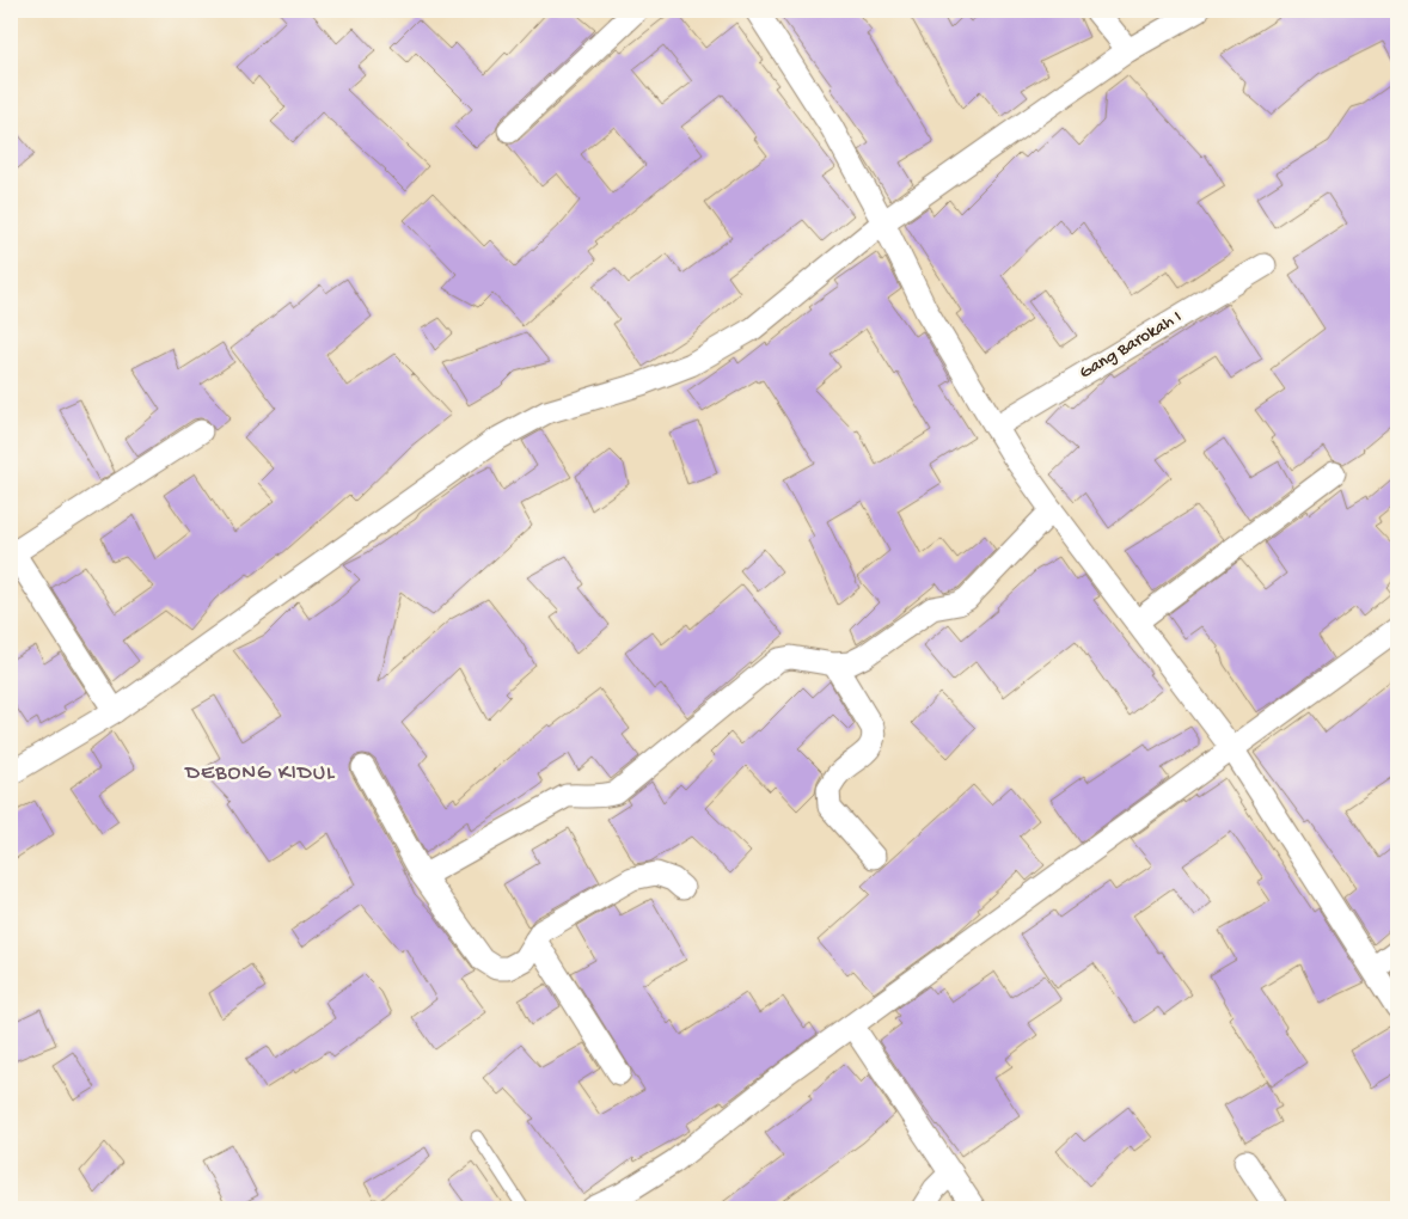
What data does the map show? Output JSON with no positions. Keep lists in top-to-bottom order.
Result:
{
  "streets": {
    "street": ["Gang Barokah I"]
  },
  "districts": ["DEBONG KIDUL"]
}
